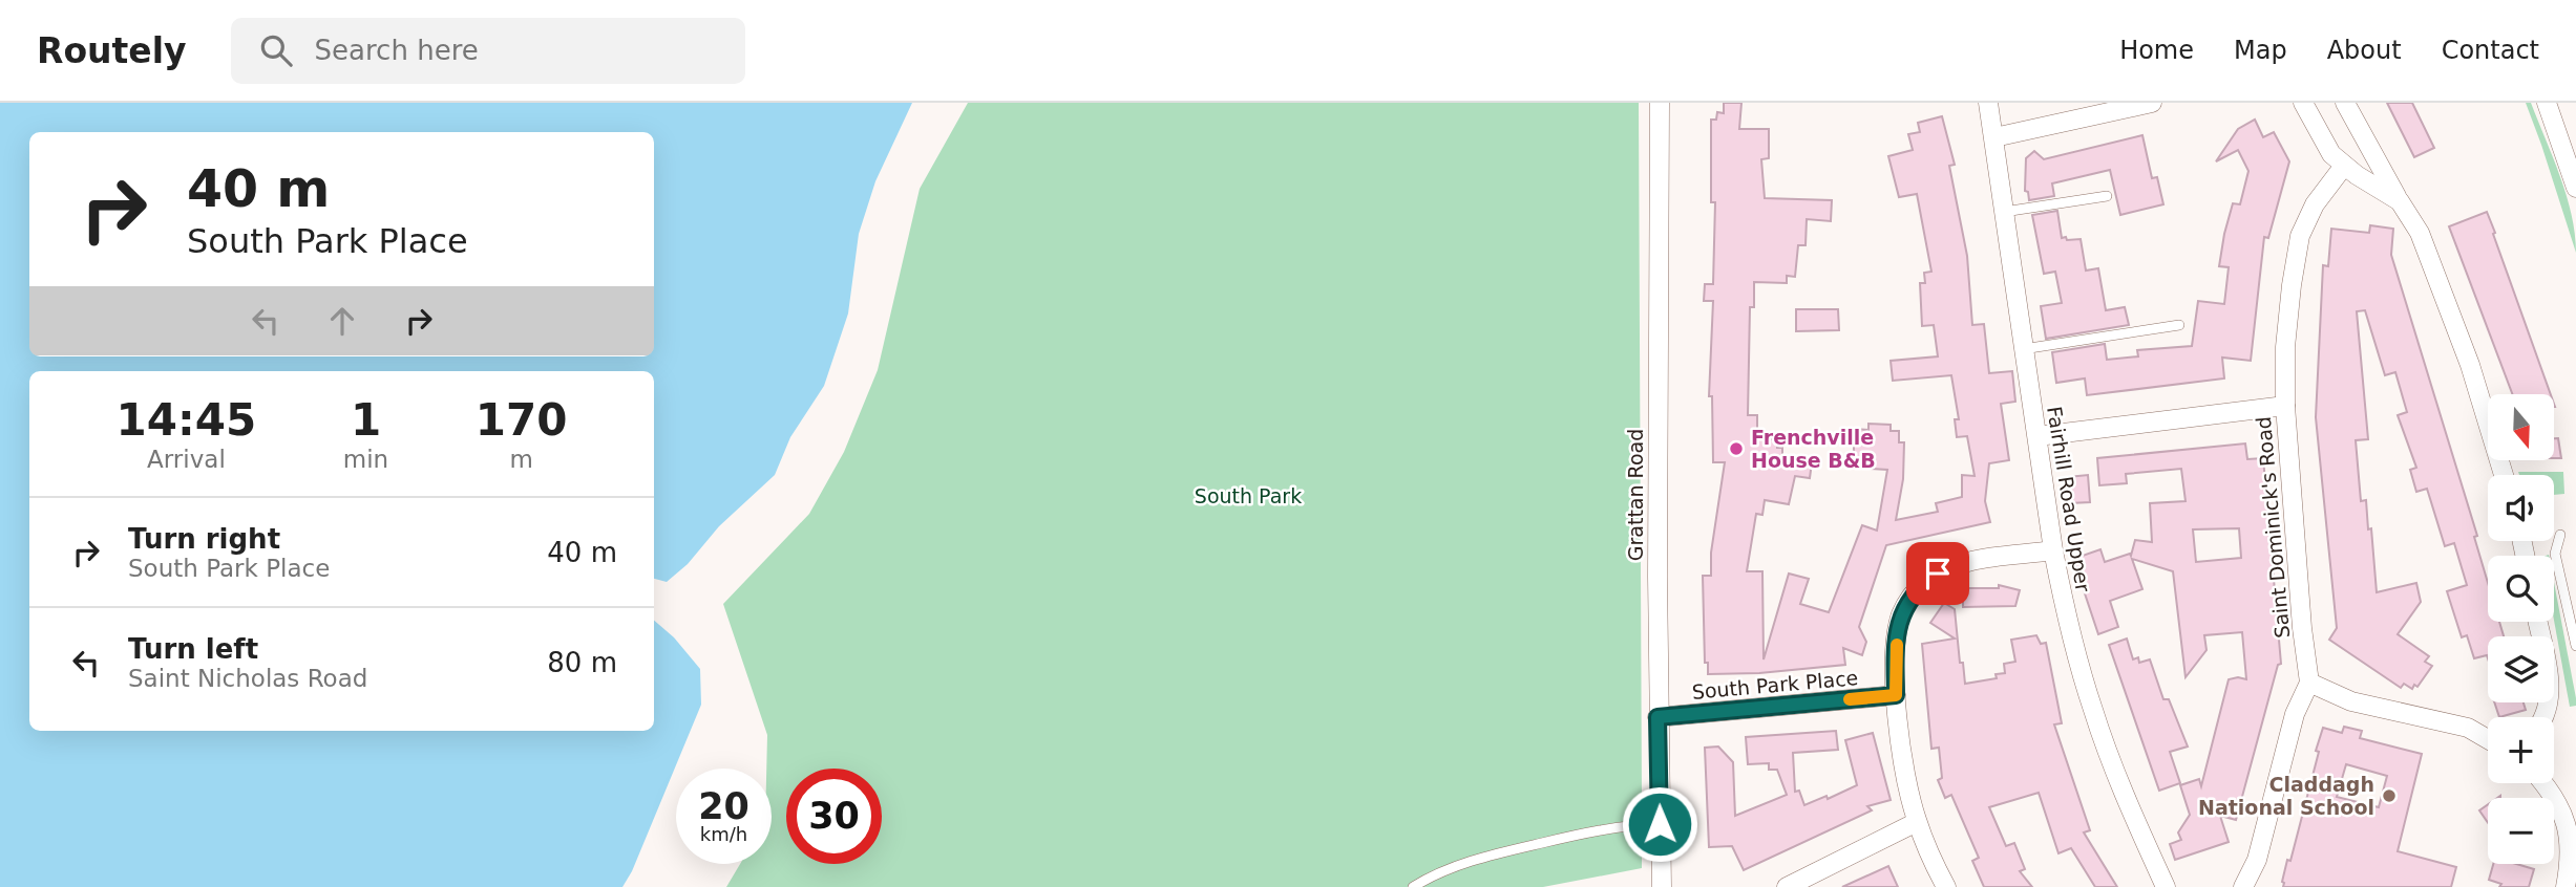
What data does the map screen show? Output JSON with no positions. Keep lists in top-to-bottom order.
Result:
{
  "streets": {
    "street": [
      "Grattan Road",
      "Fairhill Road Upper",
      "Saint Dominick's Road",
      "South Park Place"
    ]
  },
  "crossings": [
    ["Grattan Road", "South Park Place"]
  ],
  "parks": ["South Park"],
  "places": ["Frenchville House B&B", "Claddagh National School"],
  "north": "bottom",
  "page": {
    "header": "Routely",
    "search": "Search here",
    "nav": [
      "Home",
      "Map",
      "About",
      "Contact"
    ],
    "turn": ["40 m", "South Park Place"],
    "eta": [
      "14:45",
      "Arrival",
      "1",
      "min",
      "170",
      "m"
    ],
    "map_buttons": ["+", "−"],
    "list": [
      {
        "name": "Turn right",
        "note": "South Park Place",
        "value": "40 m"
      },
      {
        "name": "Turn left",
        "note": "Saint Nicholas Road",
        "value": "80 m"
      }
    ],
    "speed": "20 km/h",
    "limit": "30"
  }
}
